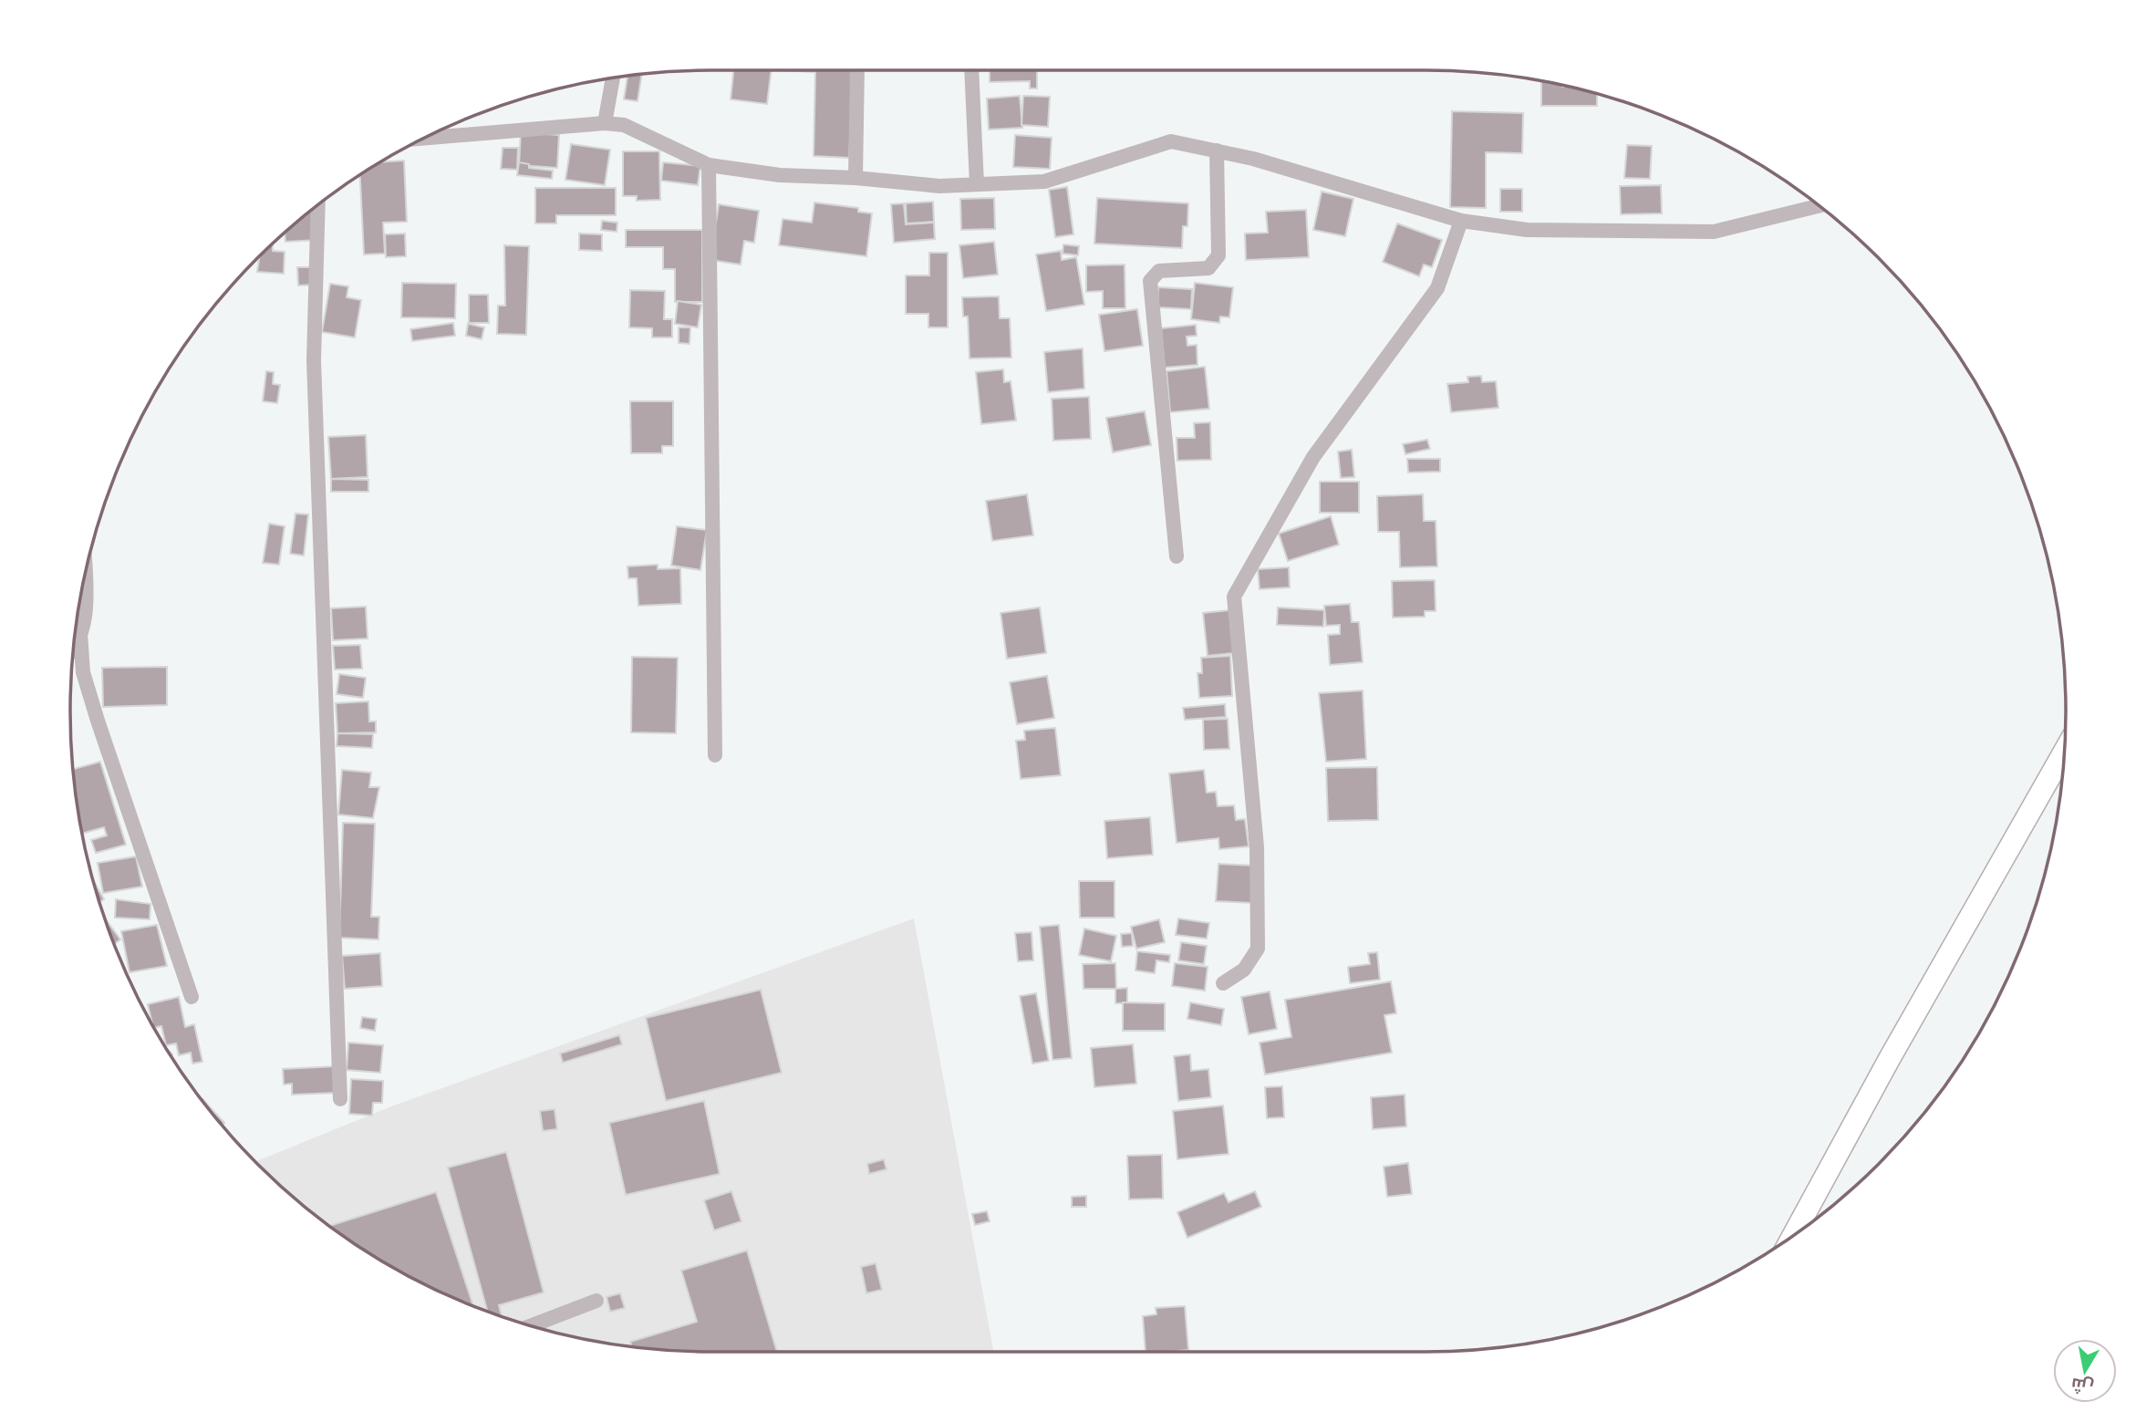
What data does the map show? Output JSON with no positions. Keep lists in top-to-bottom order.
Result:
{
  "north": "bottom"
}
